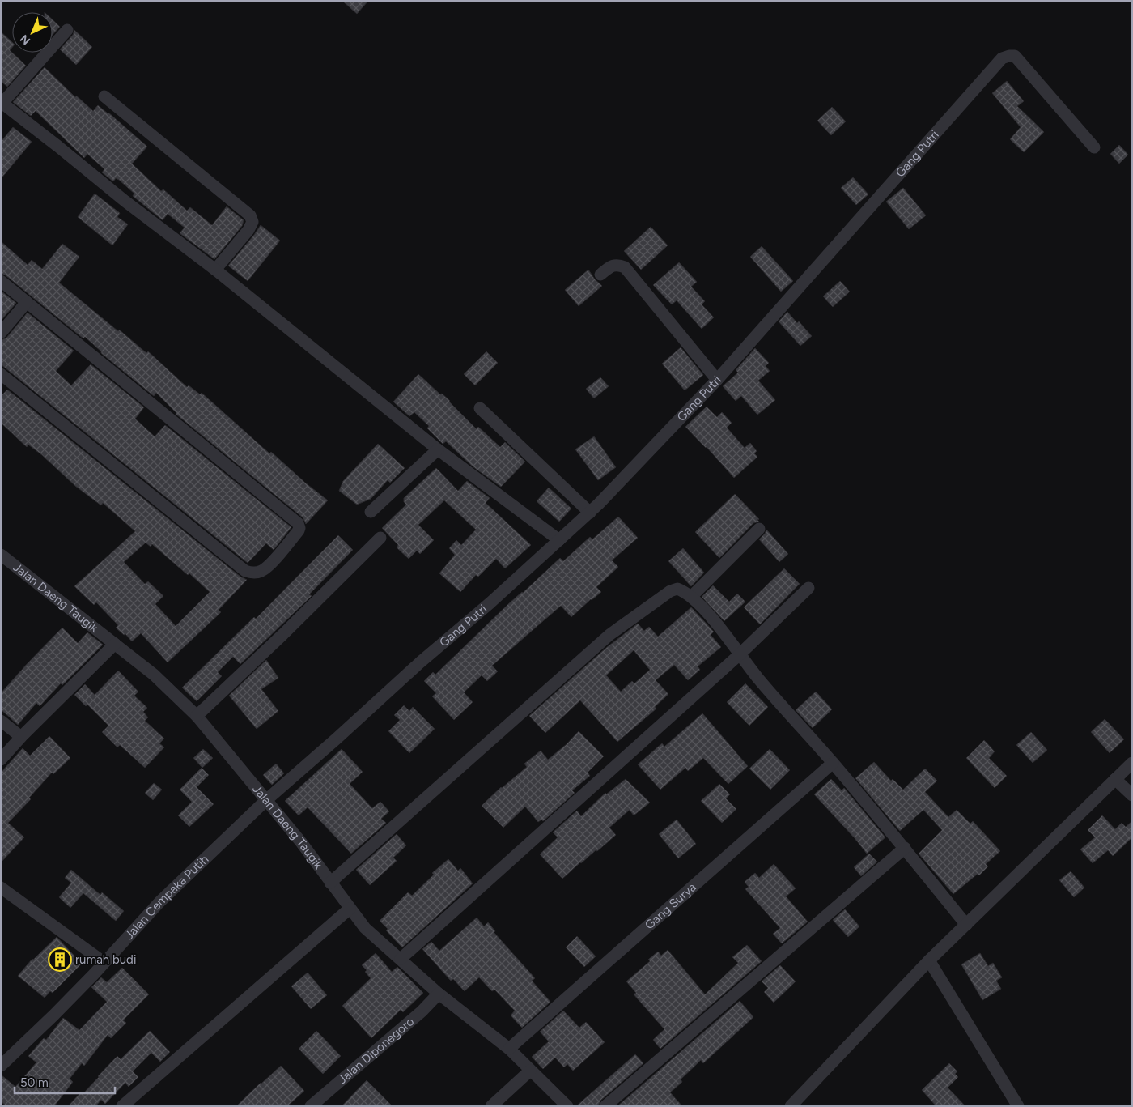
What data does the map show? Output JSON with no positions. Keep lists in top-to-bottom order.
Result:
{
  "streets": {
    "street": [
      "Gang Putri",
      "Jalan Daeng Taugik",
      "Jalan Cempaka Putih",
      "Gang Surya",
      "Jalan Diponegoro"
    ]
  },
  "crossings": [
    ["Gang Putri", "Jalan Daeng Taugik"],
    ["Gang Putri", "Jalan Cempaka Putih"],
    ["Jalan Daeng Taugik", "Jalan Cempaka Putih"],
    ["Jalan Daeng Taugik", "Gang Surya"],
    ["Jalan Daeng Taugik", "Jalan Diponegoro"]
  ],
  "places": {
    "building": ["rumah budi"]
  },
  "scale_bar": "50 m",
  "north": "bottom left"
}
